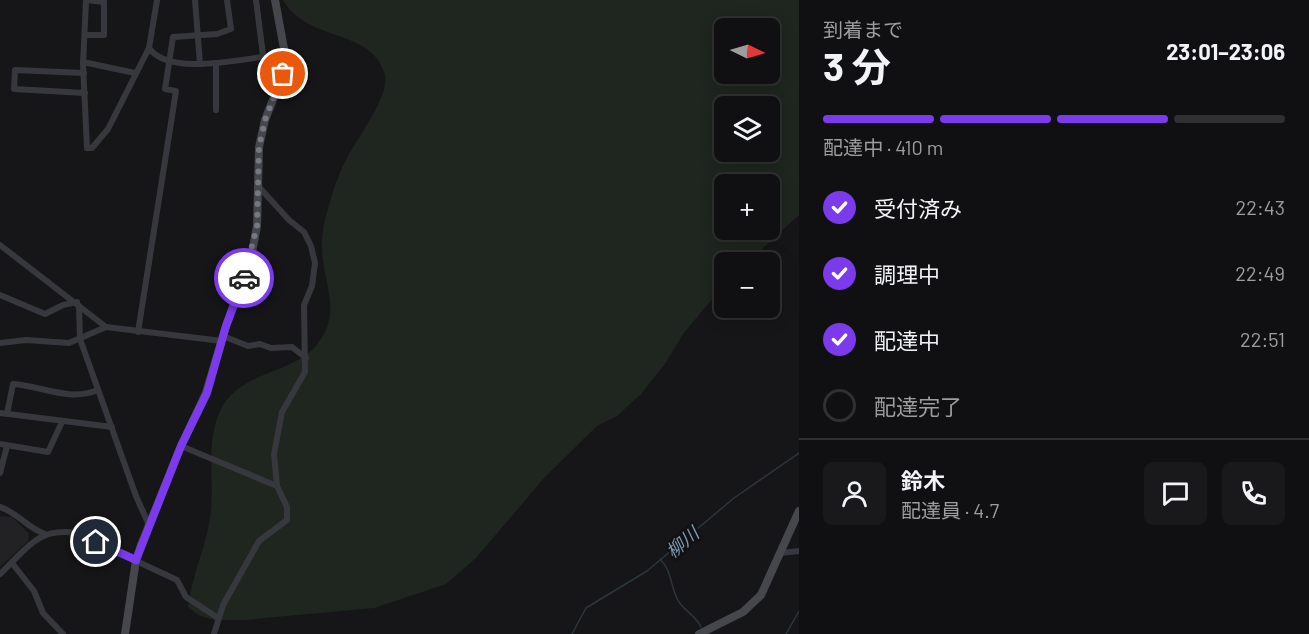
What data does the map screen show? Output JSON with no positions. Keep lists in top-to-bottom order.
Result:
{
  "water": ["柳川"],
  "north": "right",
  "page": {
    "heading": ["3 分", "到着まで", "23:01–23:06"],
    "panel": ["鈴木", "配達員 · 4.7"],
    "map_buttons": ["+", "−"],
    "bar": "配達中 · 410 m",
    "list": [
      ["受付済み", "22:43"],
      ["調理中", "22:49"],
      ["配達中", "22:51"],
      "配達完了"
    ]
  }
}
